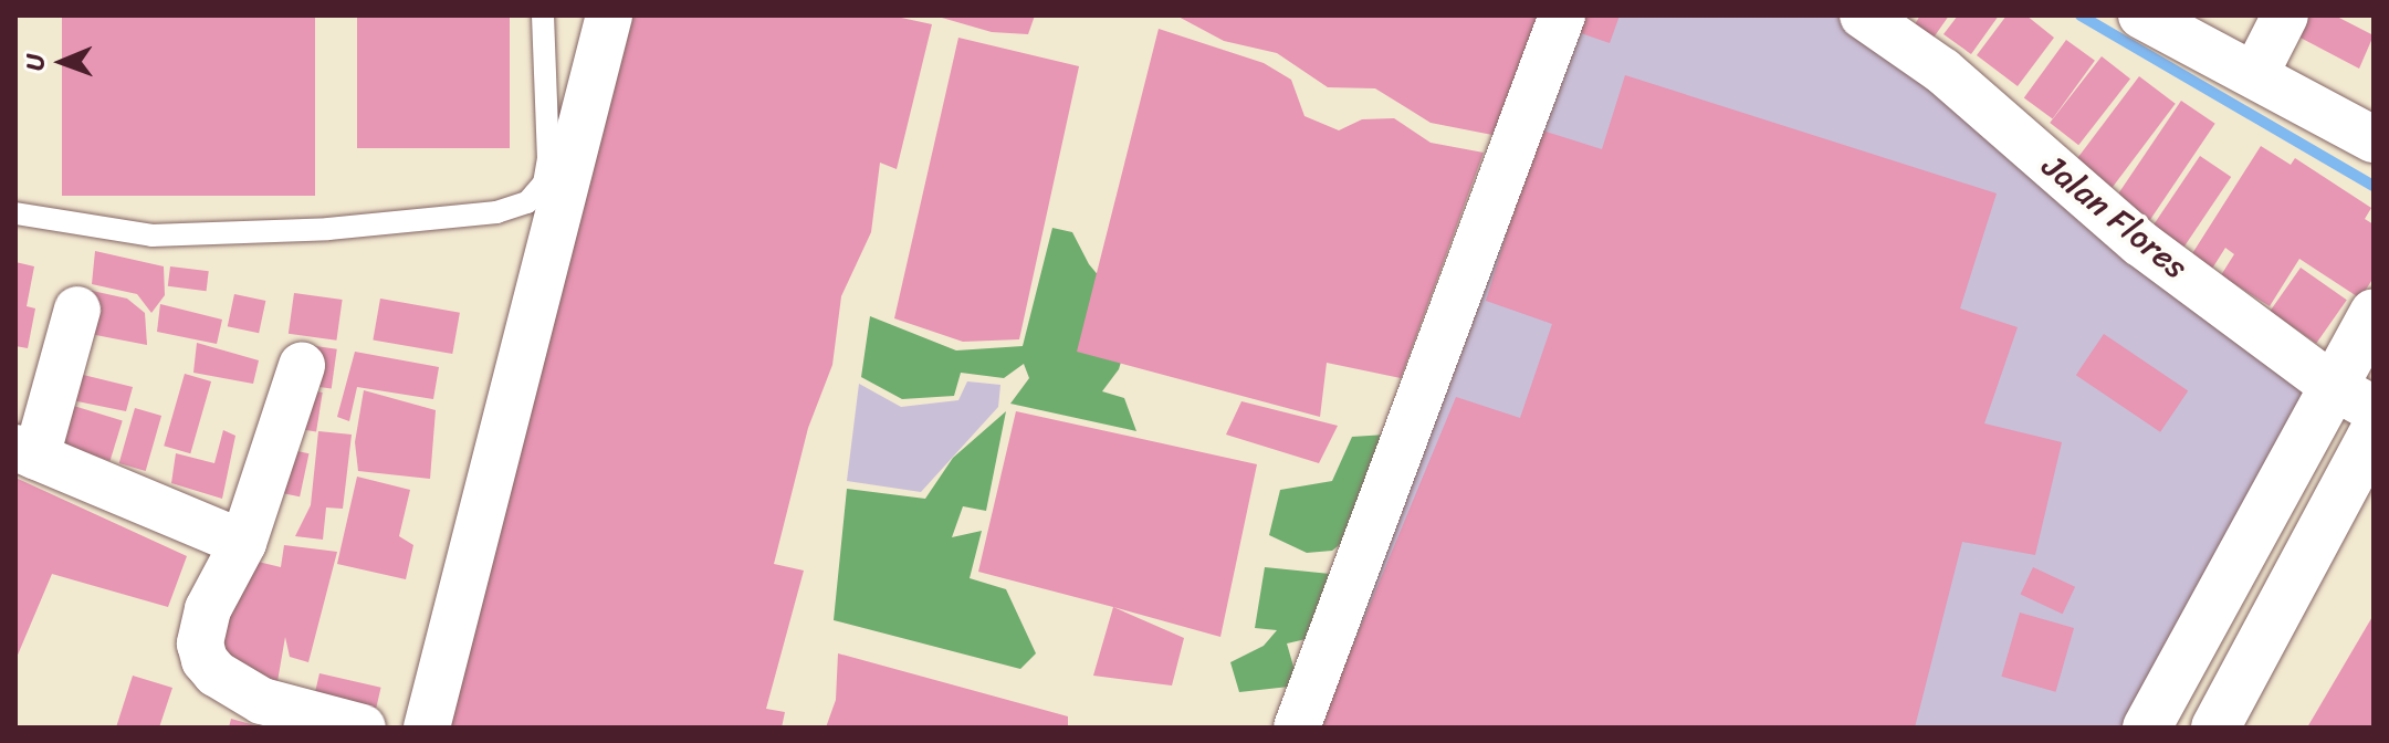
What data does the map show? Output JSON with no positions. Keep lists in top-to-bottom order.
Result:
{
  "streets": {
    "street": ["Jalan Flores"]
  },
  "north": "left"
}
